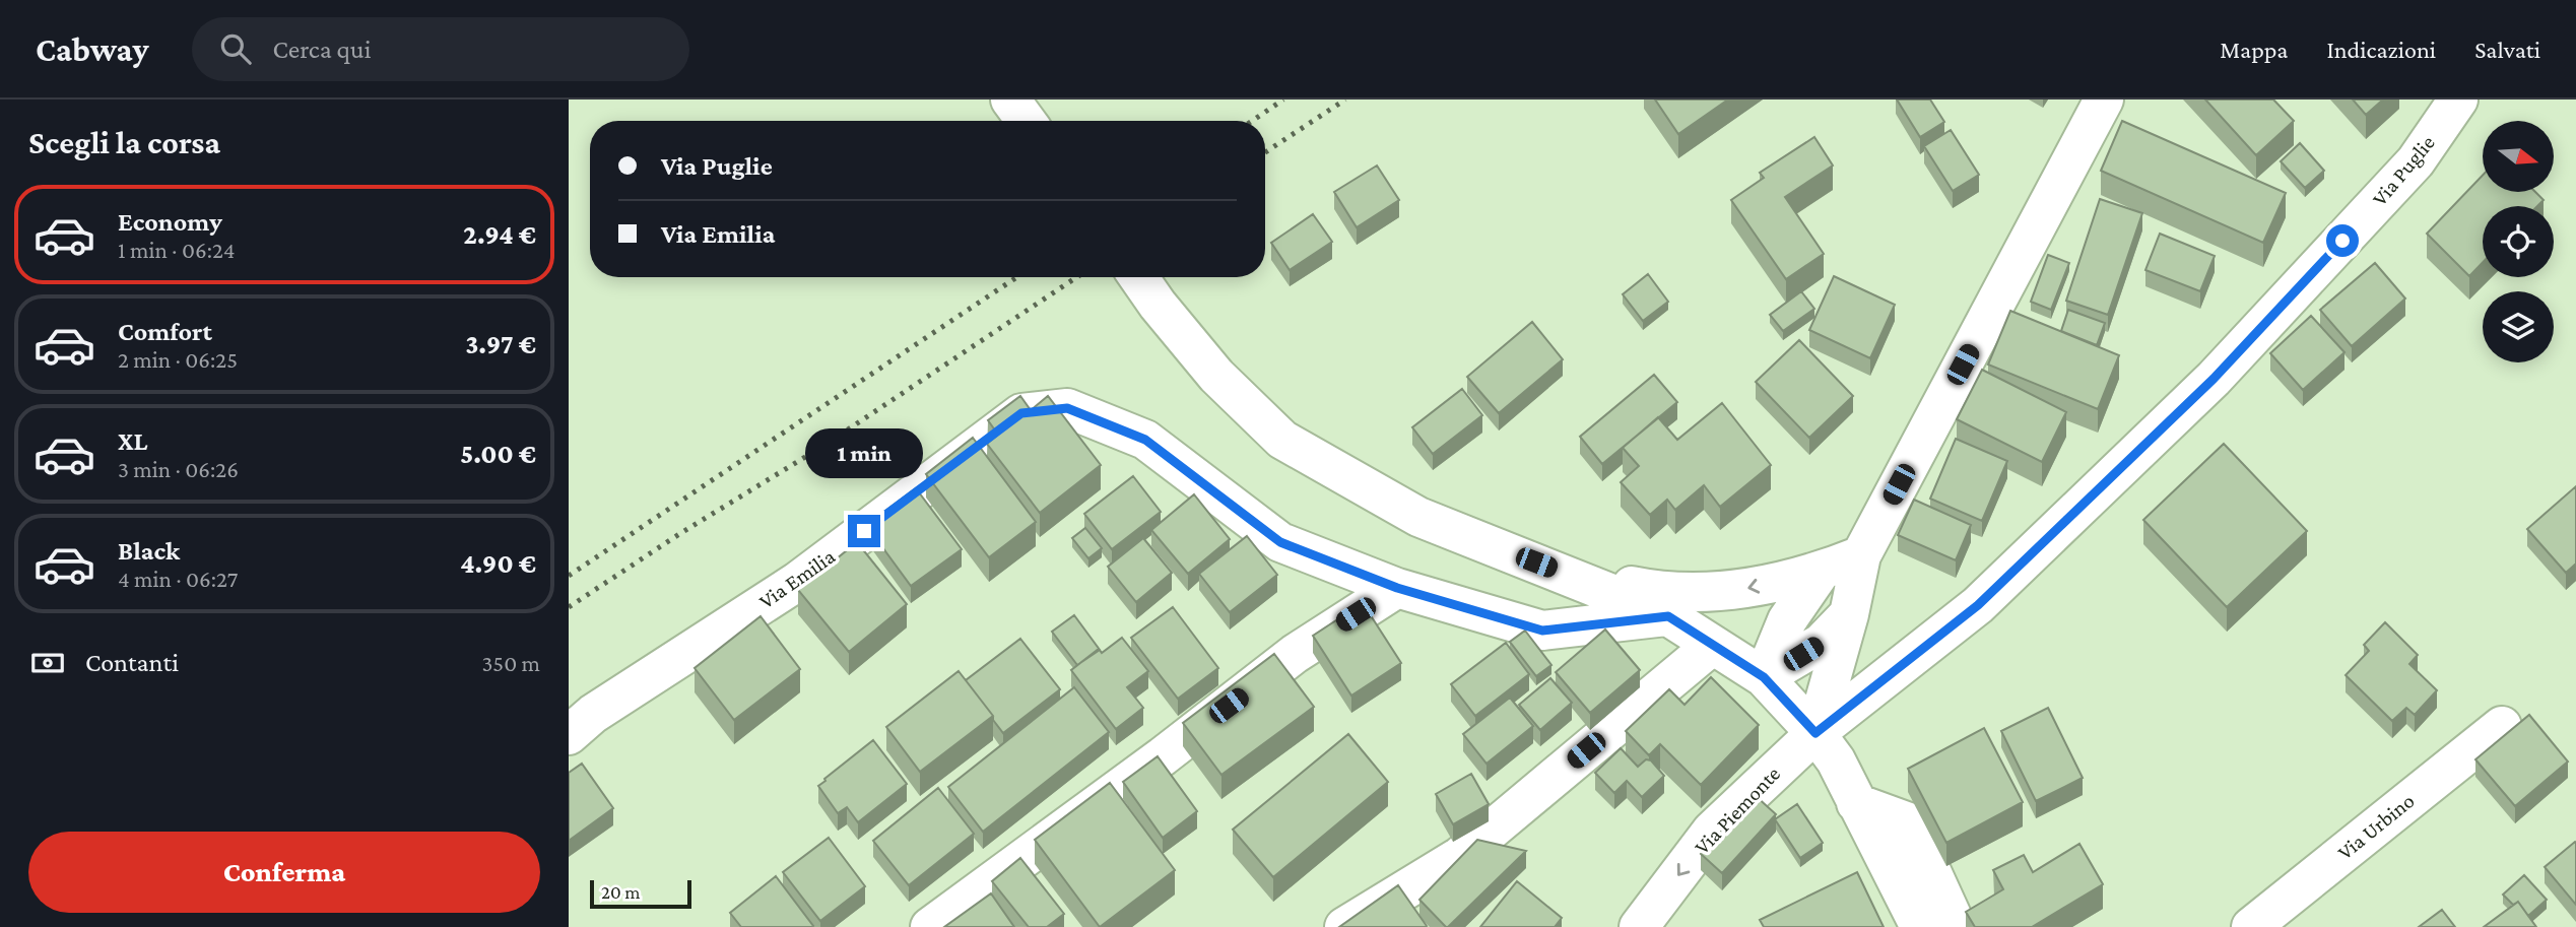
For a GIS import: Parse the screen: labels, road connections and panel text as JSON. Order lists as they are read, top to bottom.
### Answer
{
  "streets": {
    "street": [
      "Via Puglie",
      "Via Emilia",
      "Via Piemonte",
      "Via Urbino"
    ]
  },
  "crossings": [
    ["Via Puglie", "Via Piemonte"]
  ],
  "scale_bar": "20 m",
  "north": "right",
  "page": {
    "header": "Cabway",
    "search": "Cerca qui",
    "nav": ["Mappa", "Indicazioni", "Salvati"],
    "heading": "Scegli la corsa",
    "banner": ["Via Puglie", "Via Emilia"],
    "list": [
      {
        "name": "Economy",
        "note": "1 min · 06:24",
        "value": "2.94 €"
      },
      {
        "name": "Comfort",
        "note": "2 min · 06:25",
        "value": "3.97 €"
      },
      {
        "name": "XL",
        "note": "3 min · 06:26",
        "value": "5.00 €"
      },
      {
        "name": "Black",
        "note": "4 min · 06:27",
        "value": "4.90 €"
      }
    ],
    "bubble": "1 min",
    "pay": ["Contanti", "350 m"],
    "buttons": "Conferma",
    "scale": "20 m"
  }
}
